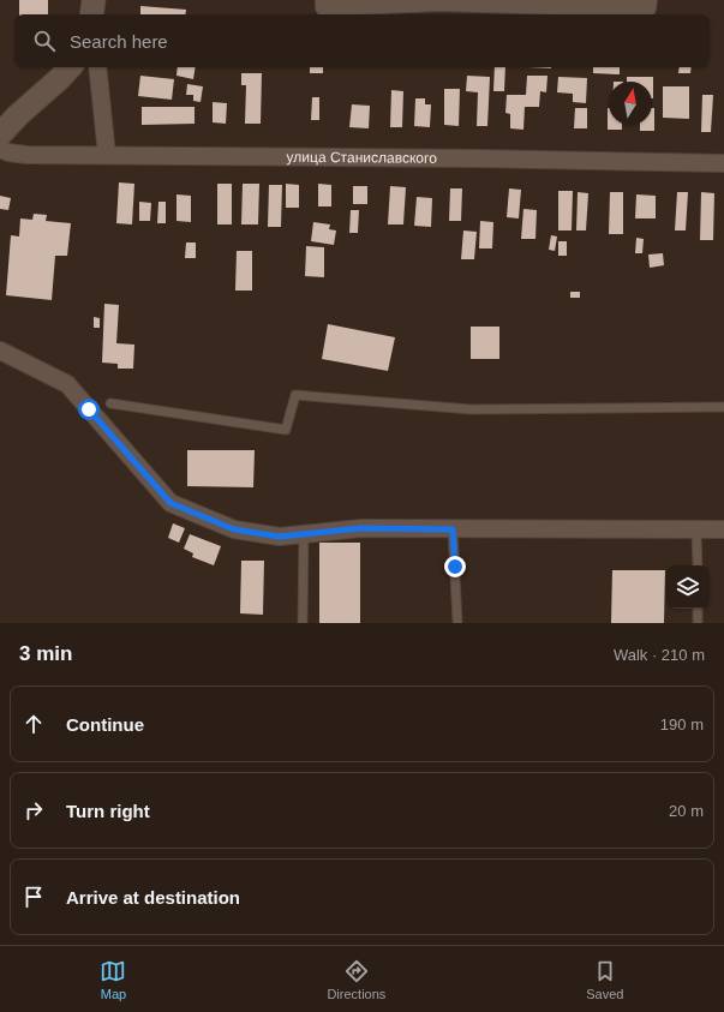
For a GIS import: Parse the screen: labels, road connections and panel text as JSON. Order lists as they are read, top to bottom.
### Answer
{
  "streets": {
    "street": ["улица Станиславского"]
  },
  "north": "top",
  "page": {
    "search": "Search here",
    "heading": ["3 min", "Walk · 210 m"],
    "list": [
      ["Continue", "190 m"],
      ["Turn right", "20 m"],
      "Arrive at destination"
    ],
    "nav": ["Map", "Directions", "Saved"]
  }
}
